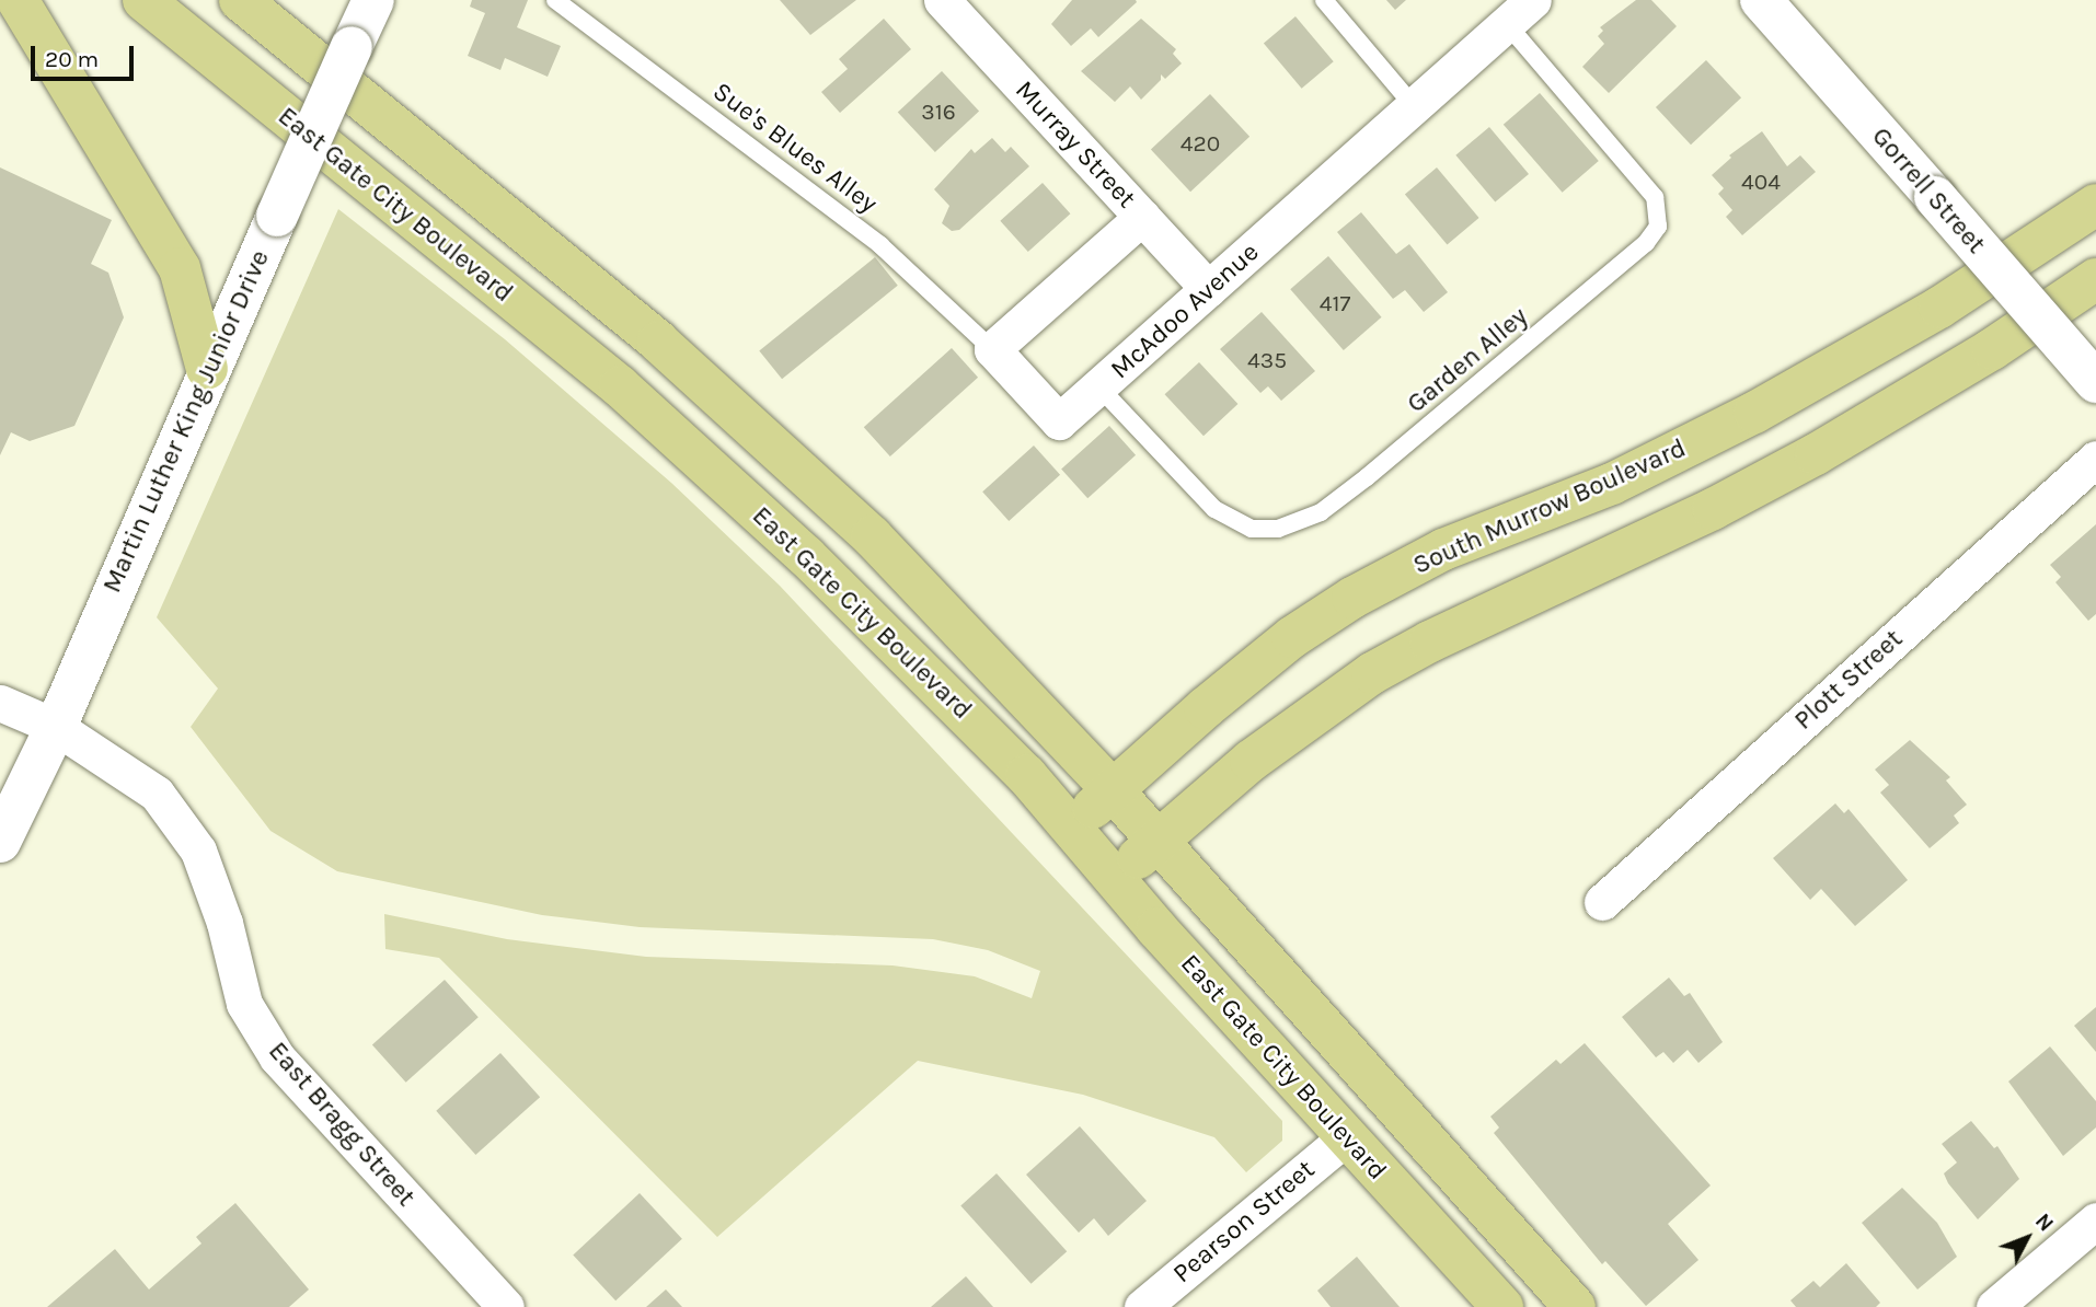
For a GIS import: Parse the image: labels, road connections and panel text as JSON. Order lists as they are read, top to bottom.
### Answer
{
  "streets": {
    "main road": [
      "Gorrell Street",
      "East Gate City Boulevard",
      "Martin Luther King Junior Drive",
      "South Murrow Boulevard"
    ],
    "street": [
      "Murray Street",
      "McAdoo Avenue",
      "Plott Street",
      "East Bragg Street",
      "Pearson Street"
    ],
    "lane": ["Sue's Blues Alley", "Garden Alley"]
  },
  "crossings": [
    ["Murray Street", "McAdoo Avenue"],
    ["Sue's Blues Alley", "McAdoo Avenue"],
    ["East Gate City Boulevard", "South Murrow Boulevard"],
    ["East Gate City Boulevard", "Pearson Street"],
    ["McAdoo Avenue", "Garden Alley"],
    ["Martin Luther King Junior Drive", "East Bragg Street"]
  ],
  "house_numbers": [
    "316",
    "420",
    "404",
    "417",
    "435"
  ],
  "scale_bar": "20 m",
  "north": "top right"
}
